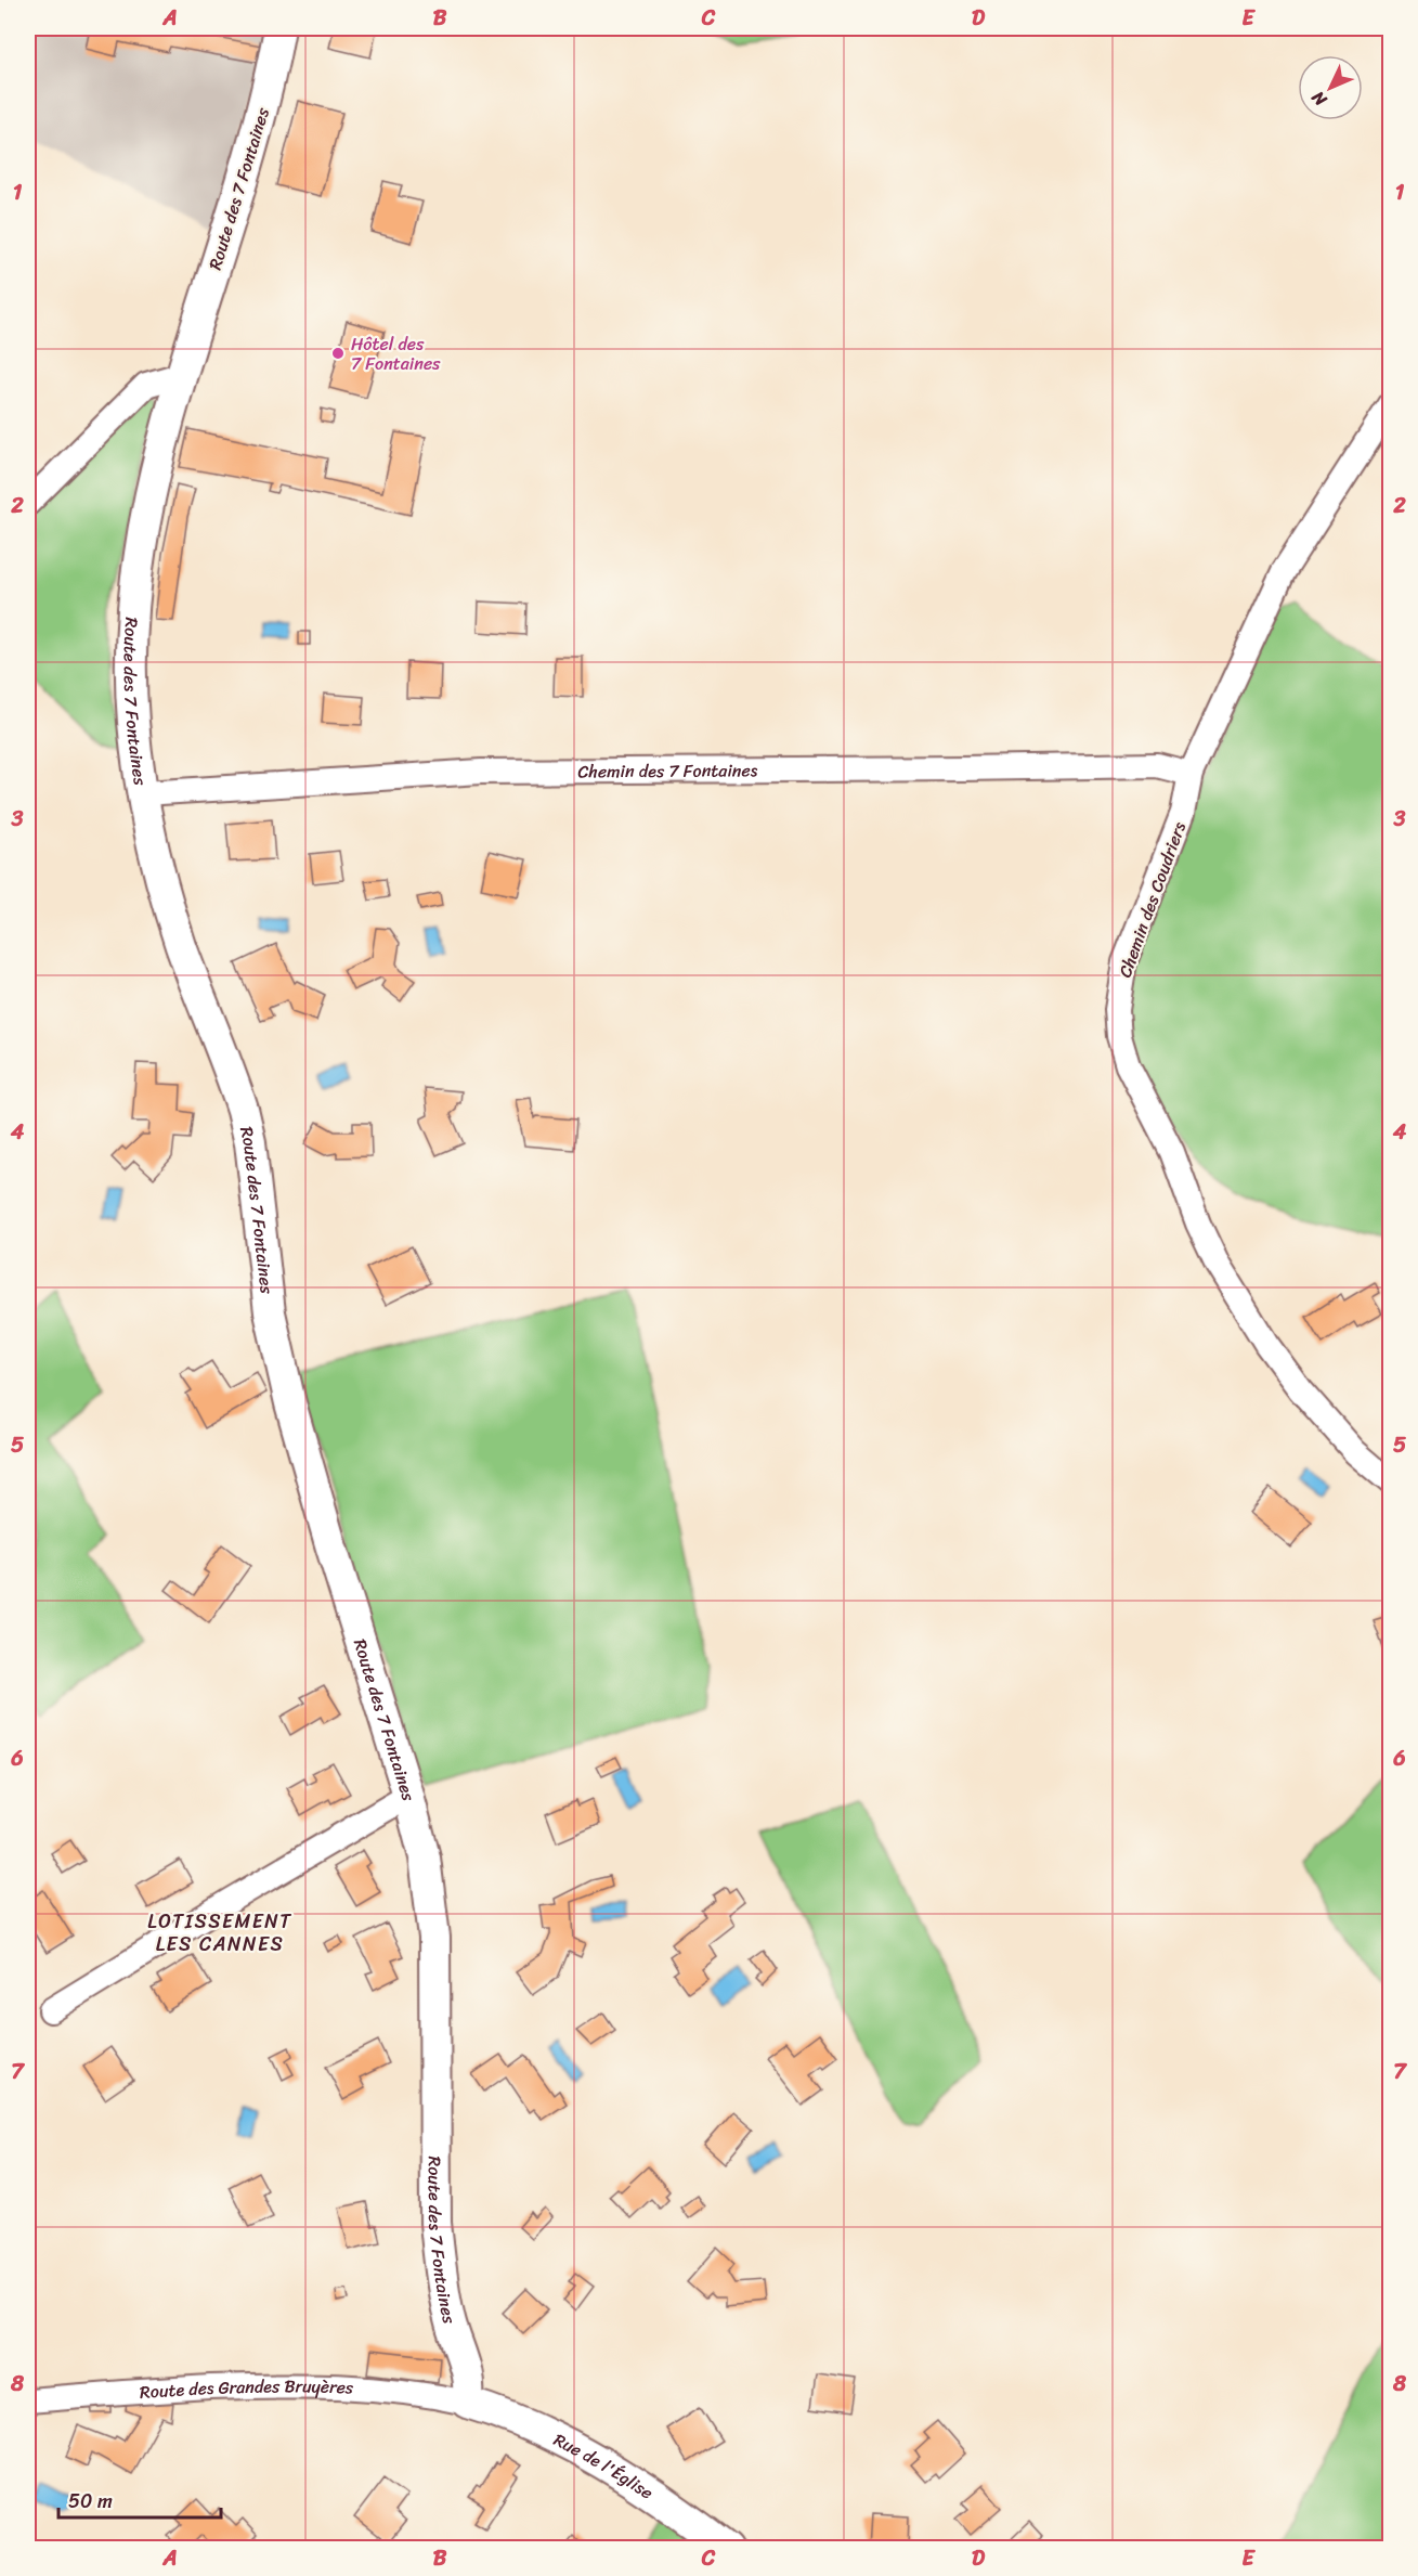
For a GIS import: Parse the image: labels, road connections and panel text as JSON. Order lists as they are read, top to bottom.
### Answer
{
  "streets": {
    "street": [
      "Route des 7 Fontaines",
      "Chemin des 7 Fontaines",
      "Chemin des Coudriers",
      "Route des Grandes Bruyères",
      "Rue de l'Église"
    ]
  },
  "crossings": [
    ["Route des 7 Fontaines", "Chemin des 7 Fontaines"],
    ["Route des 7 Fontaines", "Route des Grandes Bruyères"],
    ["Route des 7 Fontaines", "Rue de l'Église"],
    ["Chemin des 7 Fontaines", "Chemin des Coudriers"],
    ["Route des Grandes Bruyères", "Rue de l'Église"]
  ],
  "districts": ["LOTISSEMENT LES CANNES"],
  "places": ["Hôtel des 7 Fontaines"],
  "scale_bar": "50 m",
  "north": "bottom left",
  "grid": {
    "columns": [
      "A",
      "B",
      "C",
      "D",
      "E"
    ],
    "rows": [
      "1",
      "2",
      "3",
      "4",
      "5",
      "6",
      "7",
      "8"
    ]
  }
}
